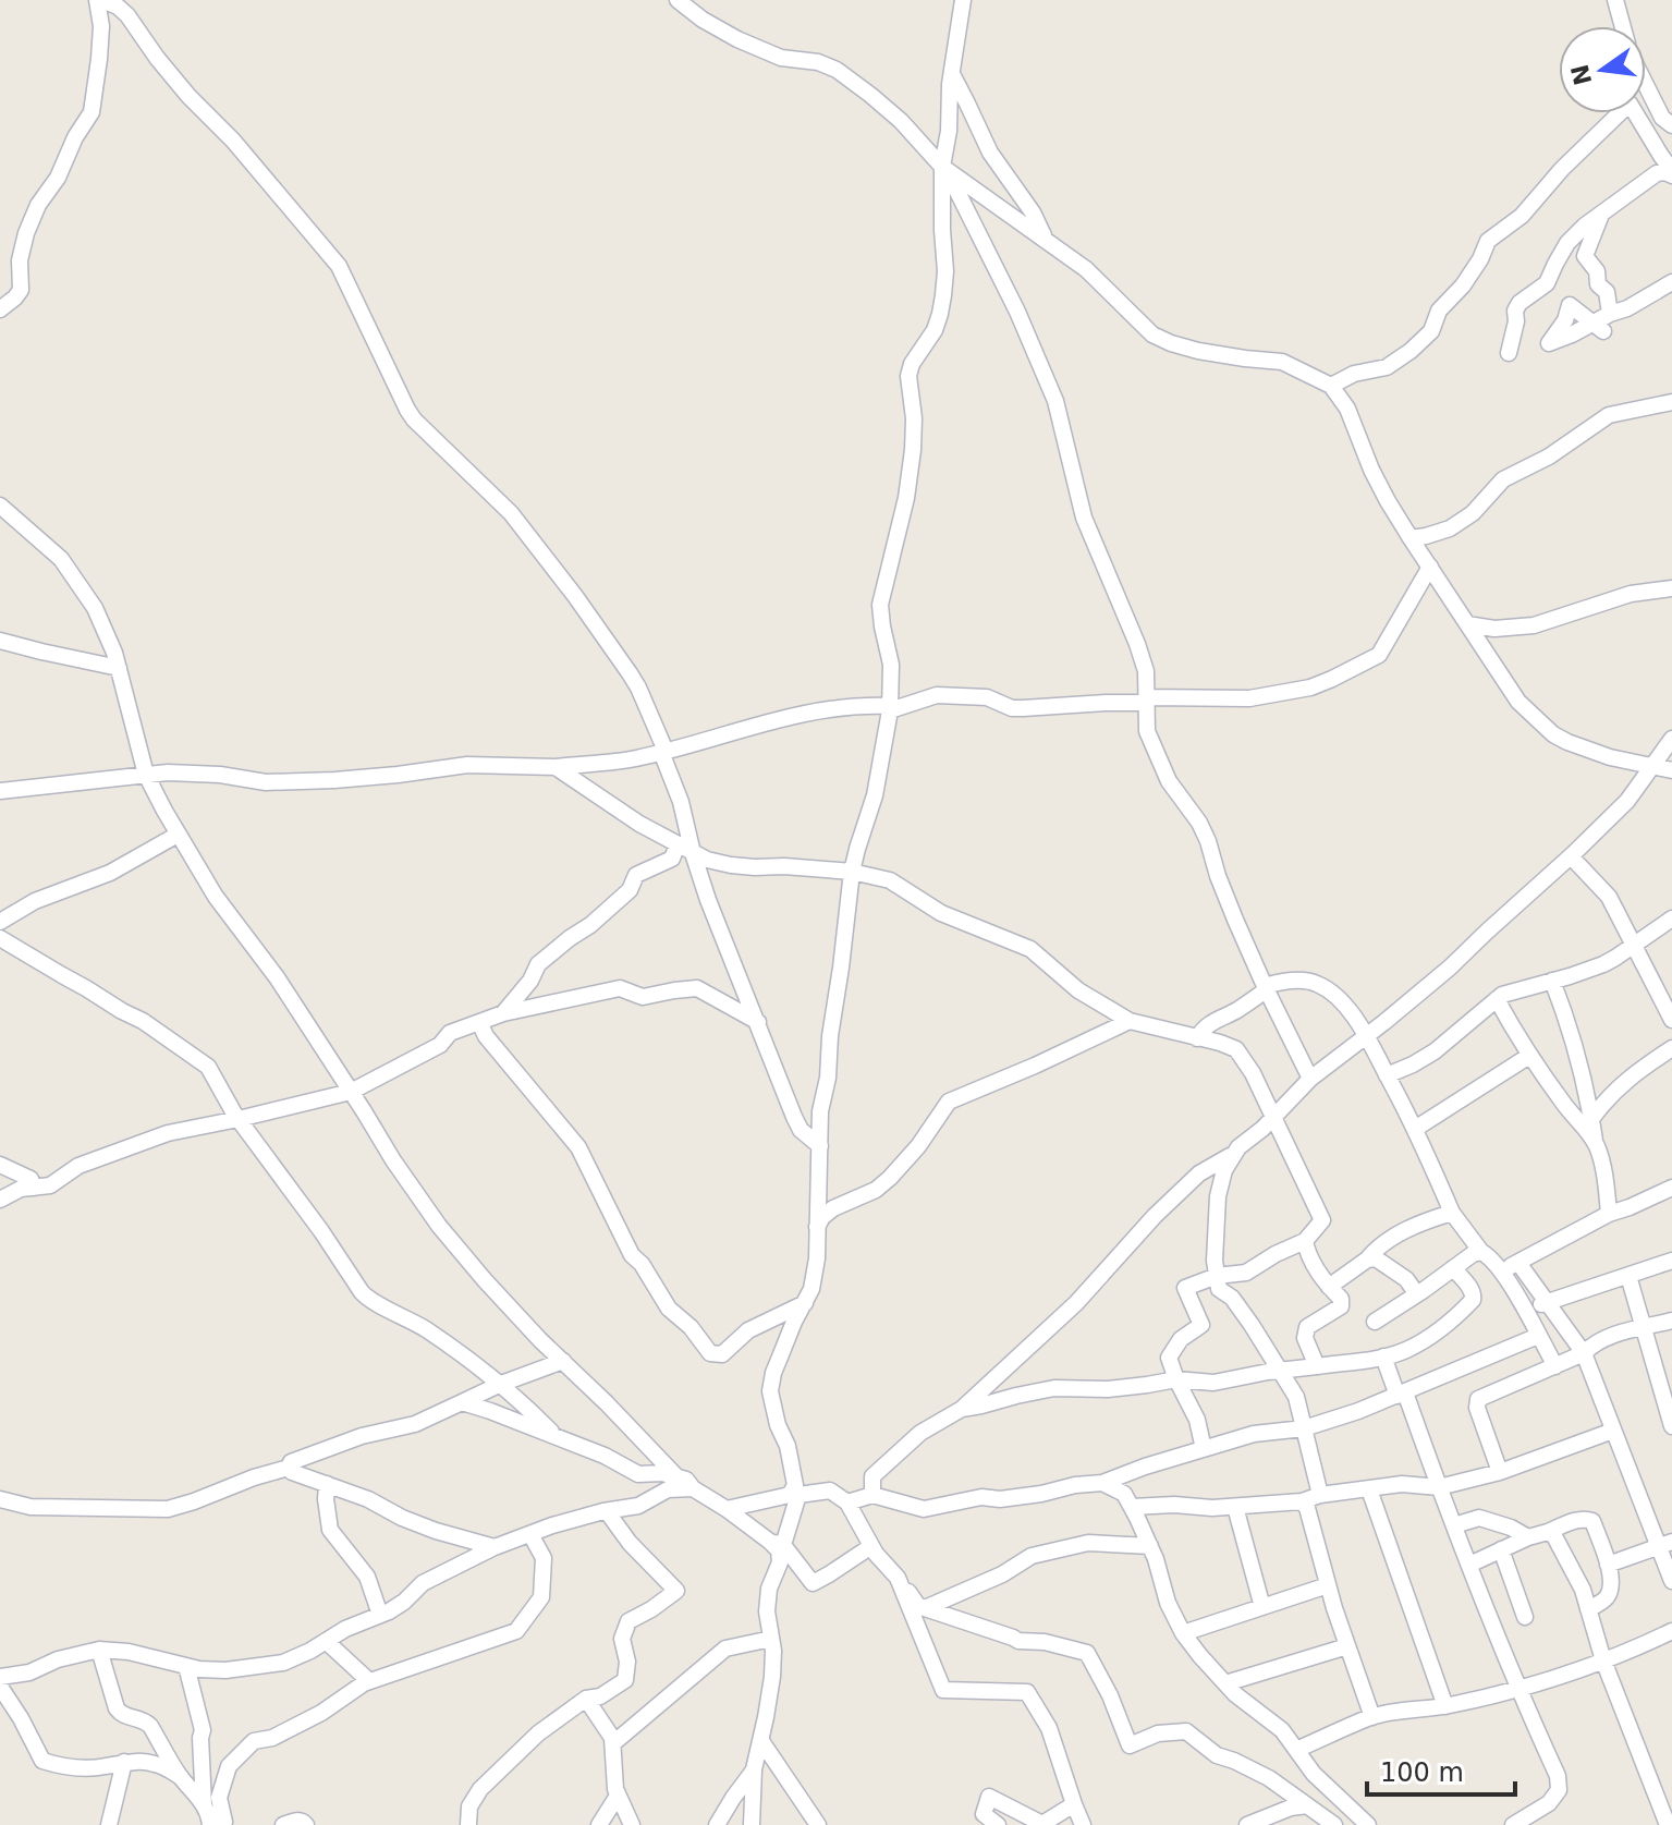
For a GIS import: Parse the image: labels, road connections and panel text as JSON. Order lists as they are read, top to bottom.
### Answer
{
  "scale_bar": "100 m",
  "north": "left"
}
